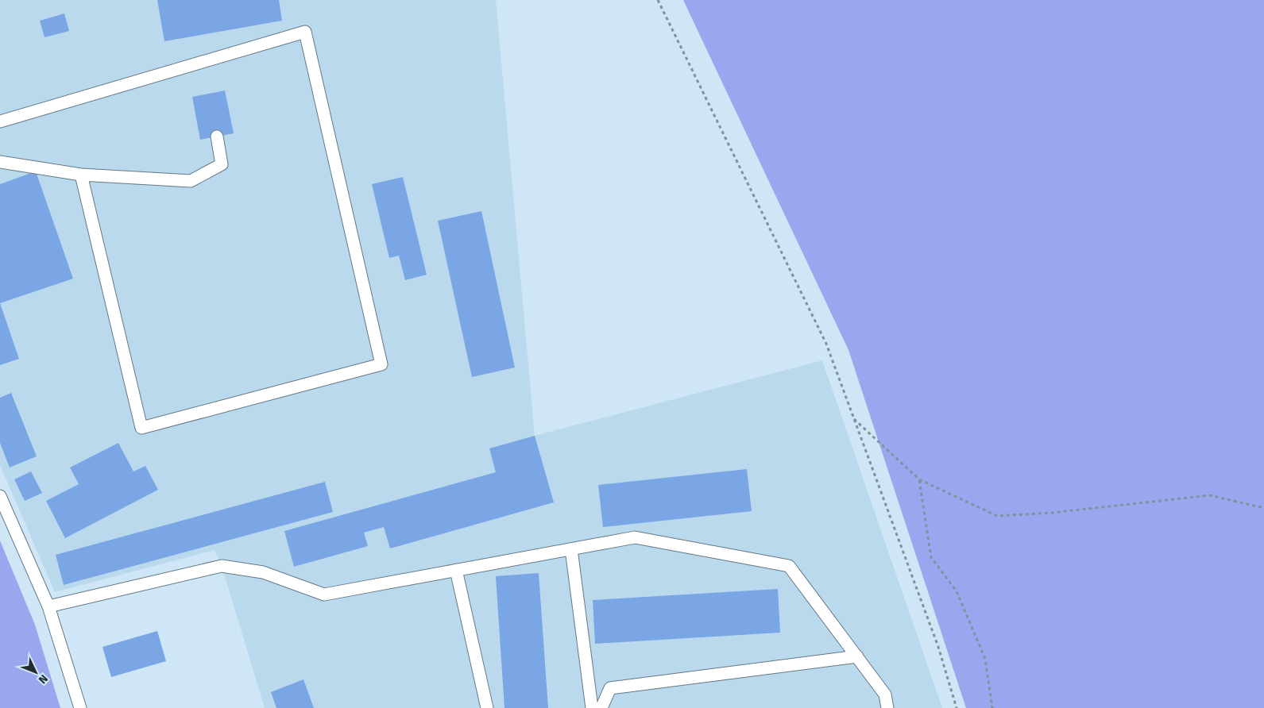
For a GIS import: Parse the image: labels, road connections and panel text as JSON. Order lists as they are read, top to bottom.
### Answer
{
  "north": "bottom right"
}
